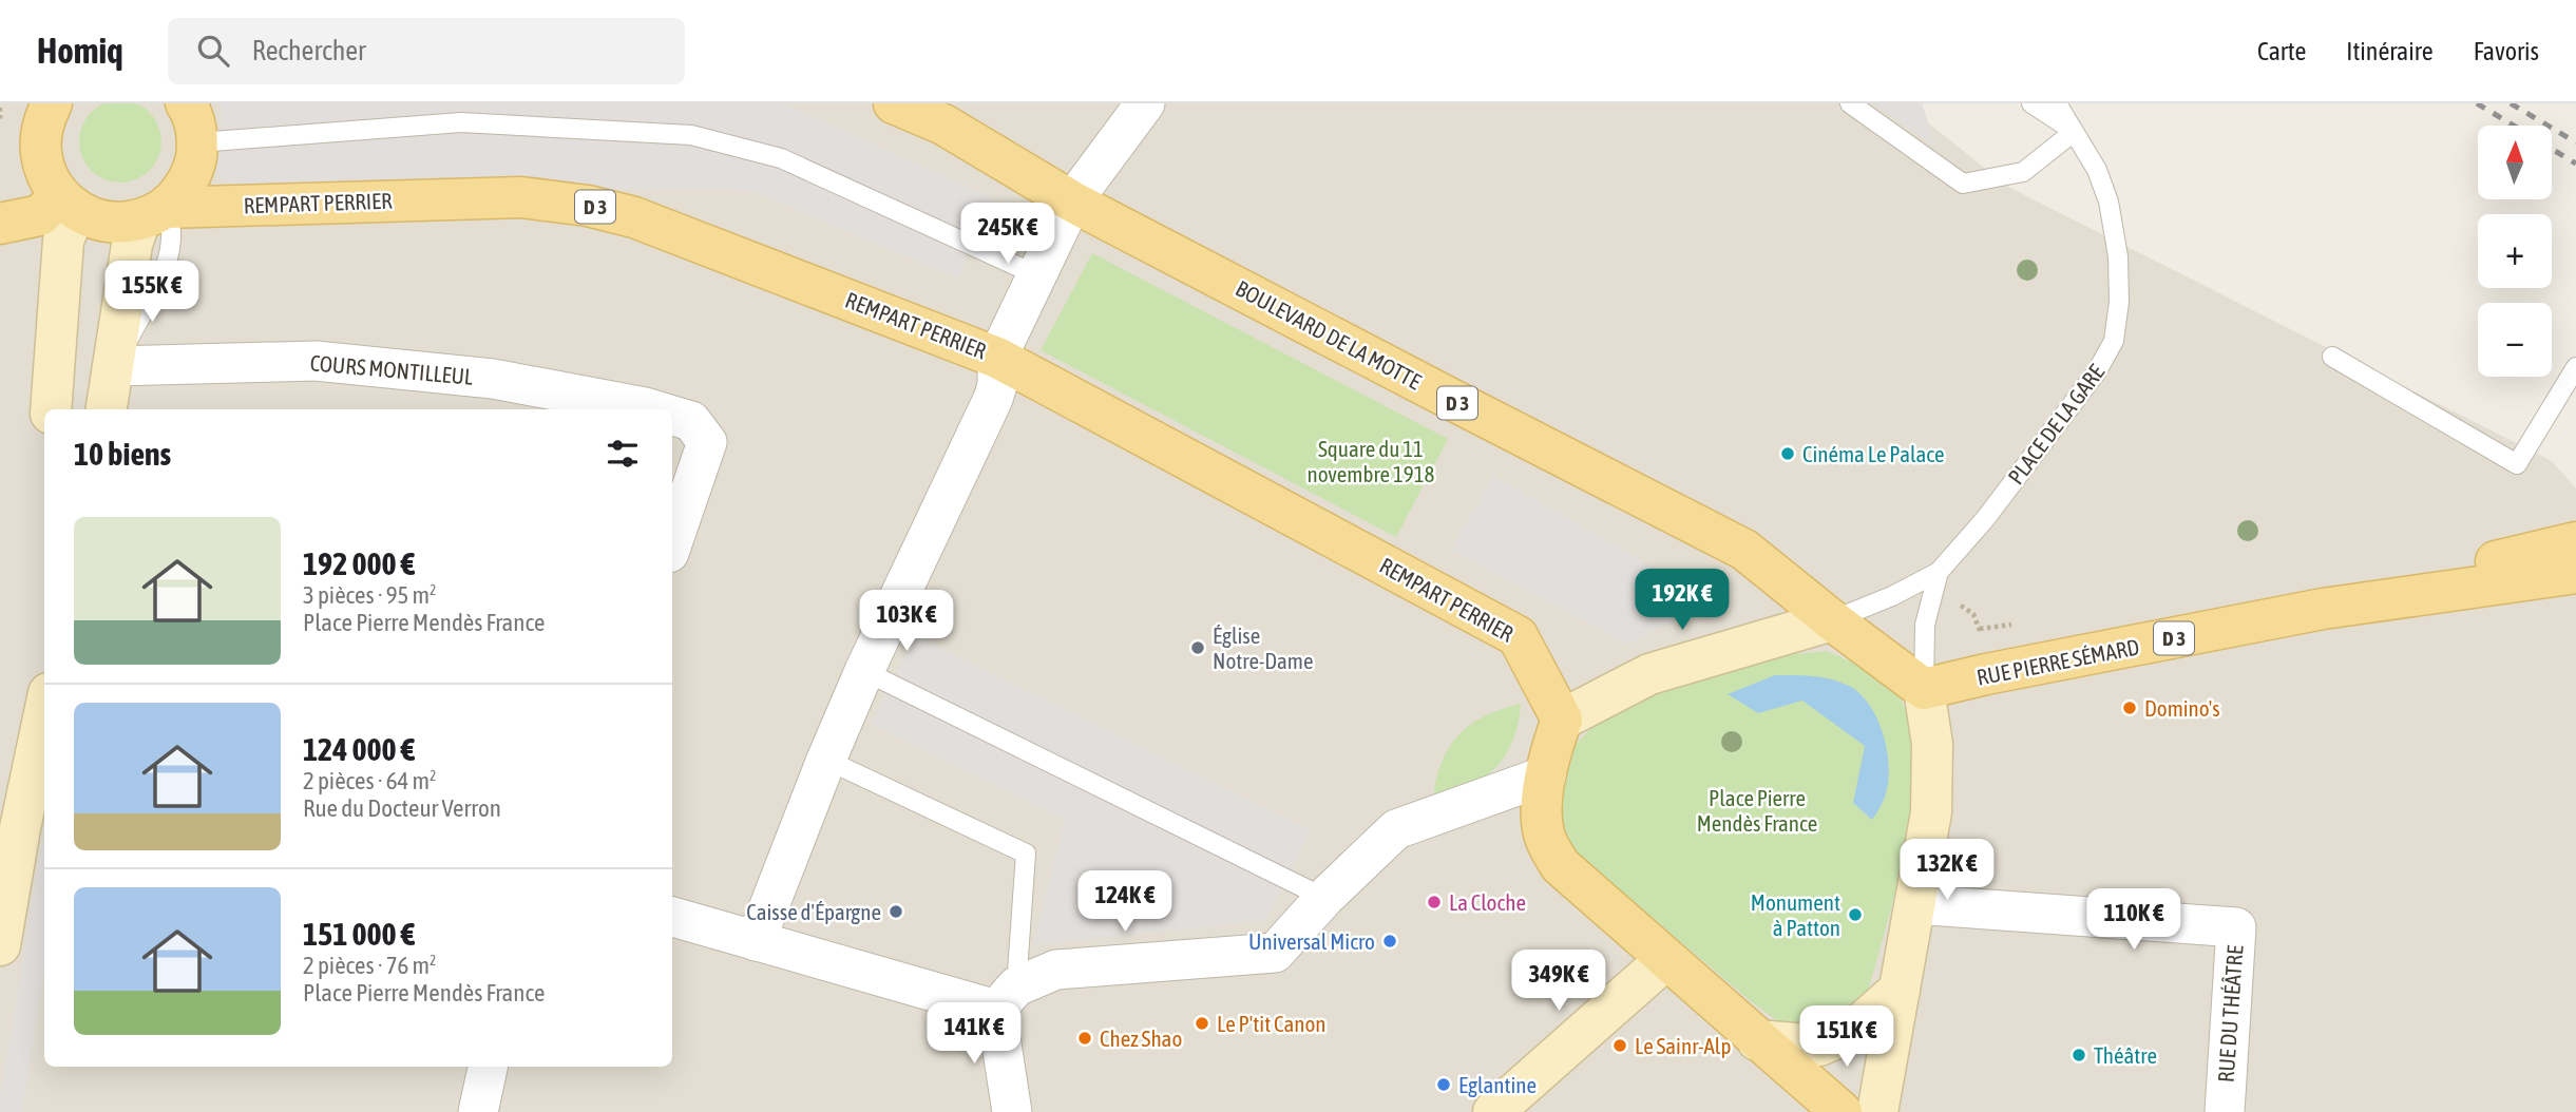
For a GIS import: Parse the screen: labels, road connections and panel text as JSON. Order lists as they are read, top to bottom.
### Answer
{
  "streets": {
    "main road": [
      "REMPART PERRIER",
      "D 3",
      "BOULEVARD DE LA MOTTE",
      "RUE PIERRE SÉMARD"
    ],
    "street": ["COURS MONTILLEUL", "RUE DU THÉÂTRE"],
    "lane": ["PLACE DE LA GARE"]
  },
  "crossings": [
    ["D 3", "BOULEVARD DE LA MOTTE"],
    ["D 3", "PLACE DE LA GARE"],
    ["D 3", "RUE PIERRE SÉMARD"],
    ["BOULEVARD DE LA MOTTE", "PLACE DE LA GARE"],
    ["PLACE DE LA GARE", "RUE PIERRE SÉMARD"]
  ],
  "parks": ["Square du 11 novembre 1918", "Place Pierre Mendès France"],
  "places": [
    "Cinéma Le Palace",
    "Église Notre-Dame",
    "Domino's",
    "La Cloche",
    "Caisse d'Épargne",
    "Monument à Patton",
    "Universal Micro",
    "Le P'tit Canon",
    "Chez Shao",
    "Le Sainr-Alp",
    "Théâtre",
    "Eglantine"
  ],
  "north": "top",
  "page": {
    "header": "Homiq",
    "search": "Rechercher",
    "nav": ["Carte", "Itinéraire", "Favoris"],
    "map_buttons": ["+", "−"],
    "price": [
      "245K €",
      "155K €",
      "192K €",
      "103K €",
      "132K €",
      "124K €",
      "110K €",
      "349K €",
      "141K €",
      "151K €"
    ],
    "heading": "10 biens",
    "list": [
      {
        "name": "192 000 €",
        "note": "3 pièces · 95 m² · Place Pierre Mendès France"
      },
      {
        "name": "124 000 €",
        "note": "2 pièces · 64 m² · Rue du Docteur Verron"
      },
      {
        "name": "151 000 €",
        "note": "2 pièces · 76 m² · Place Pierre Mendès France"
      }
    ]
  }
}
